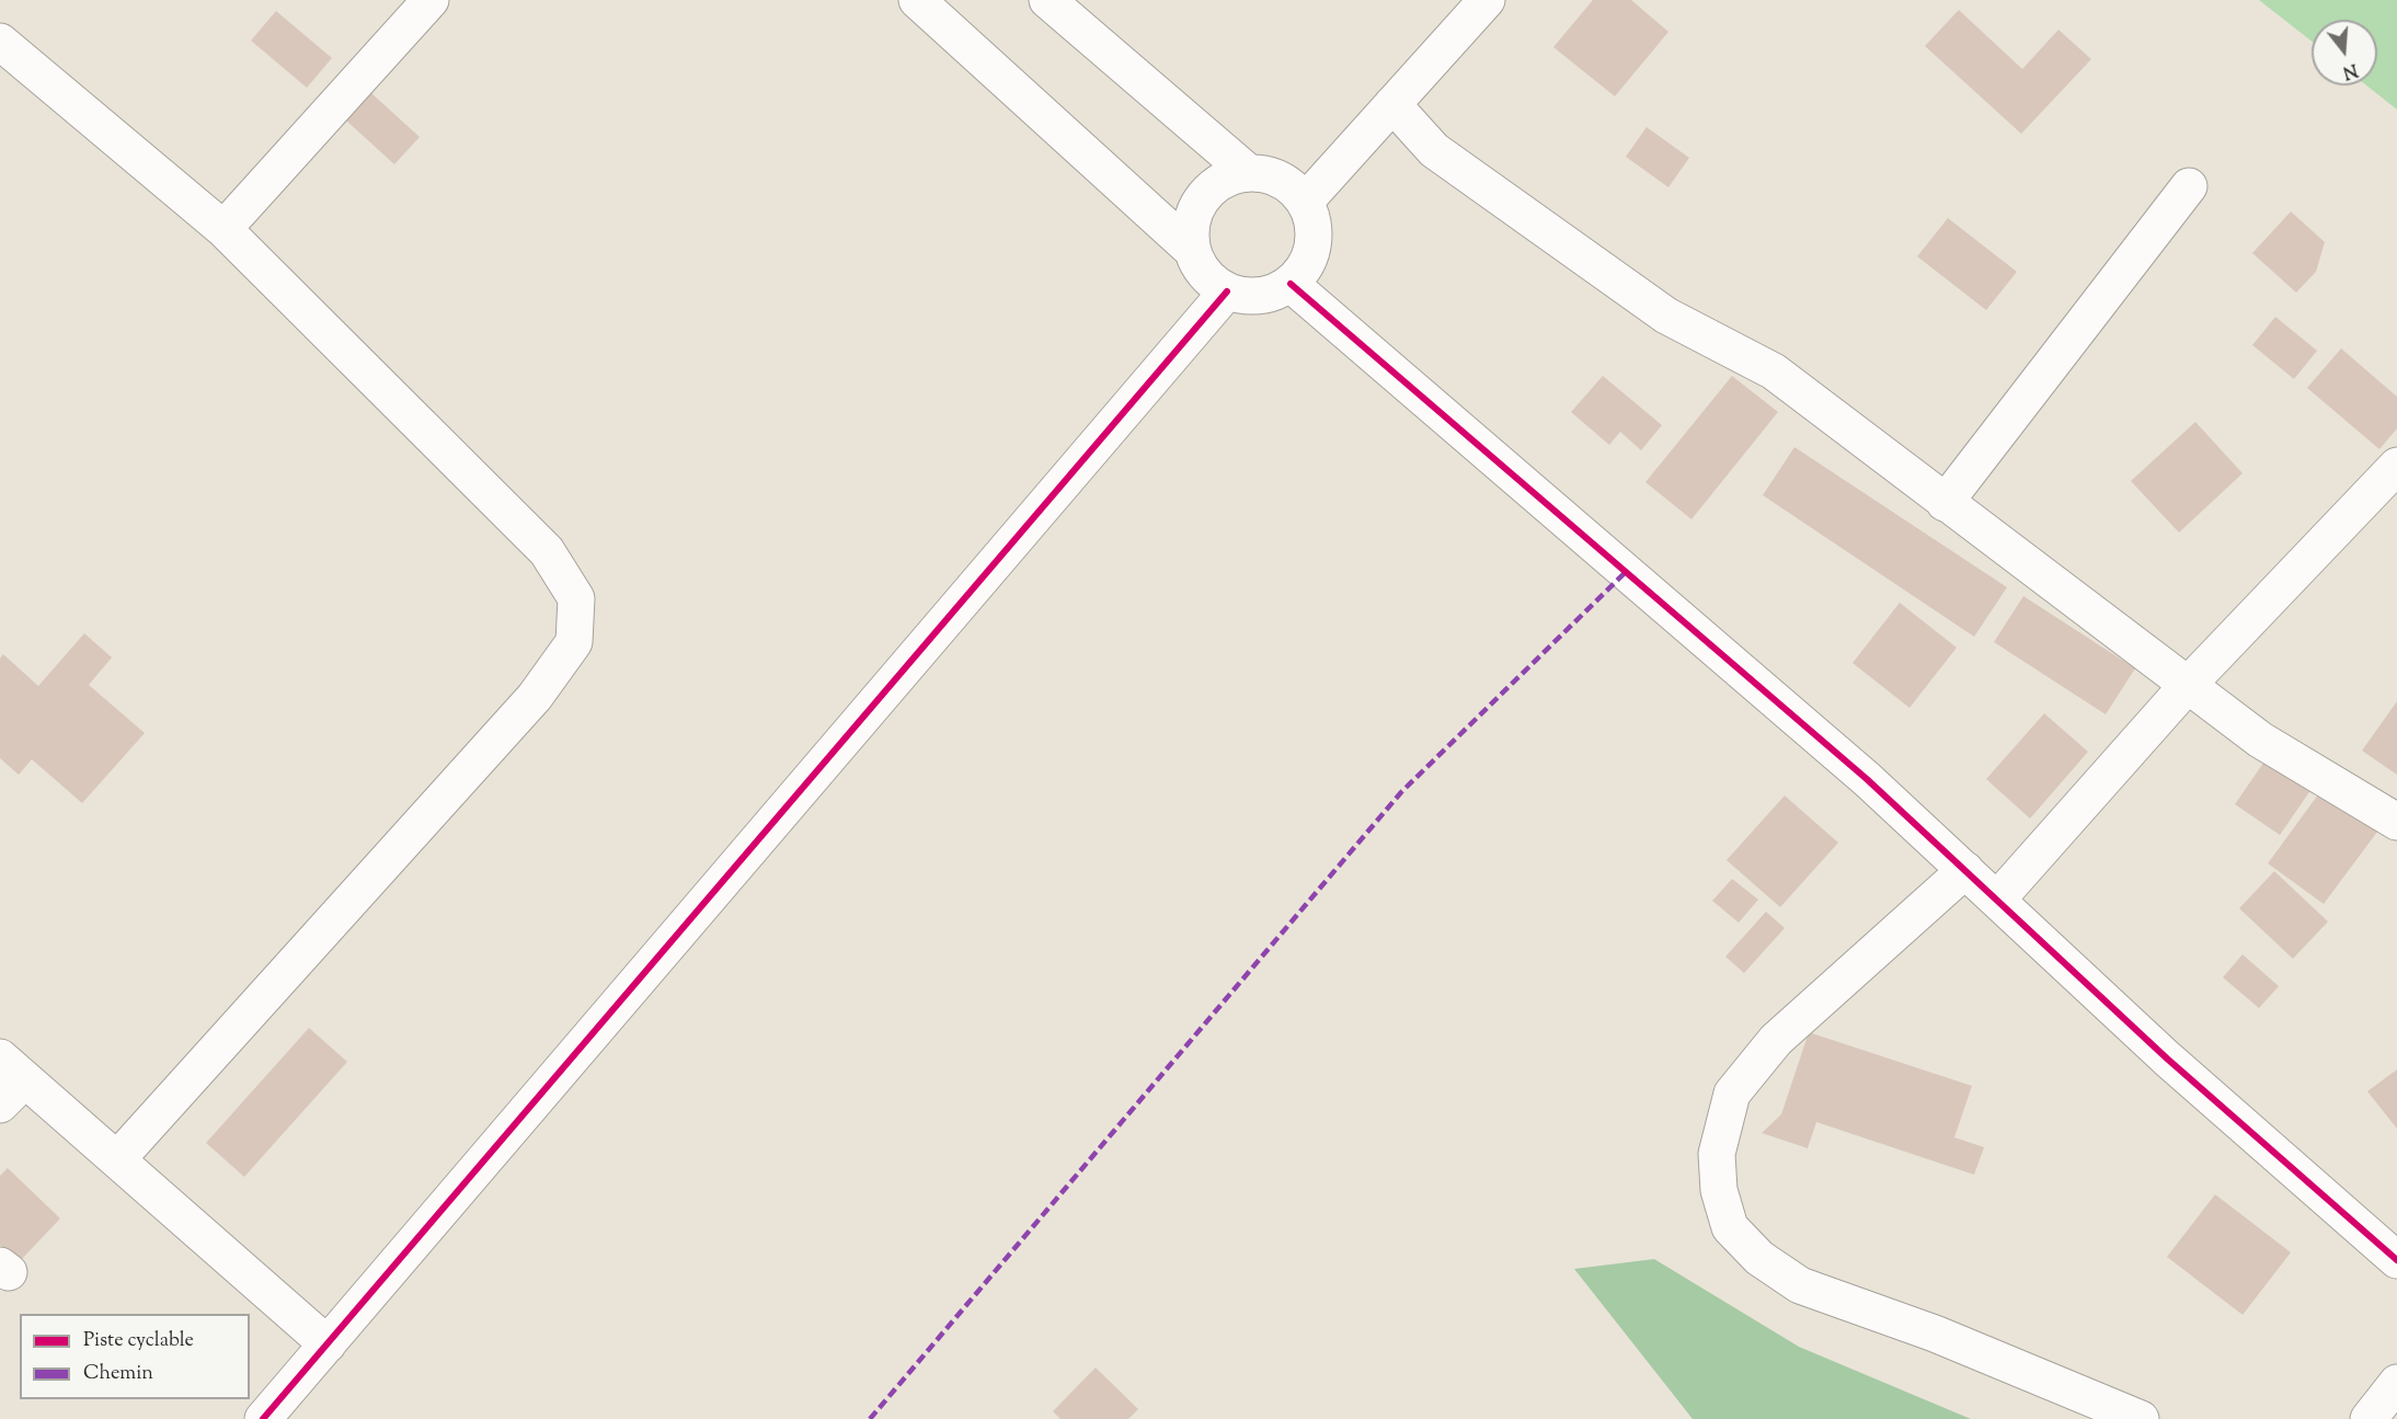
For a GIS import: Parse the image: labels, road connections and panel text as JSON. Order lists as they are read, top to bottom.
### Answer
{
  "legend": ["Piste cyclable", "Chemin"],
  "north": "bottom"
}
